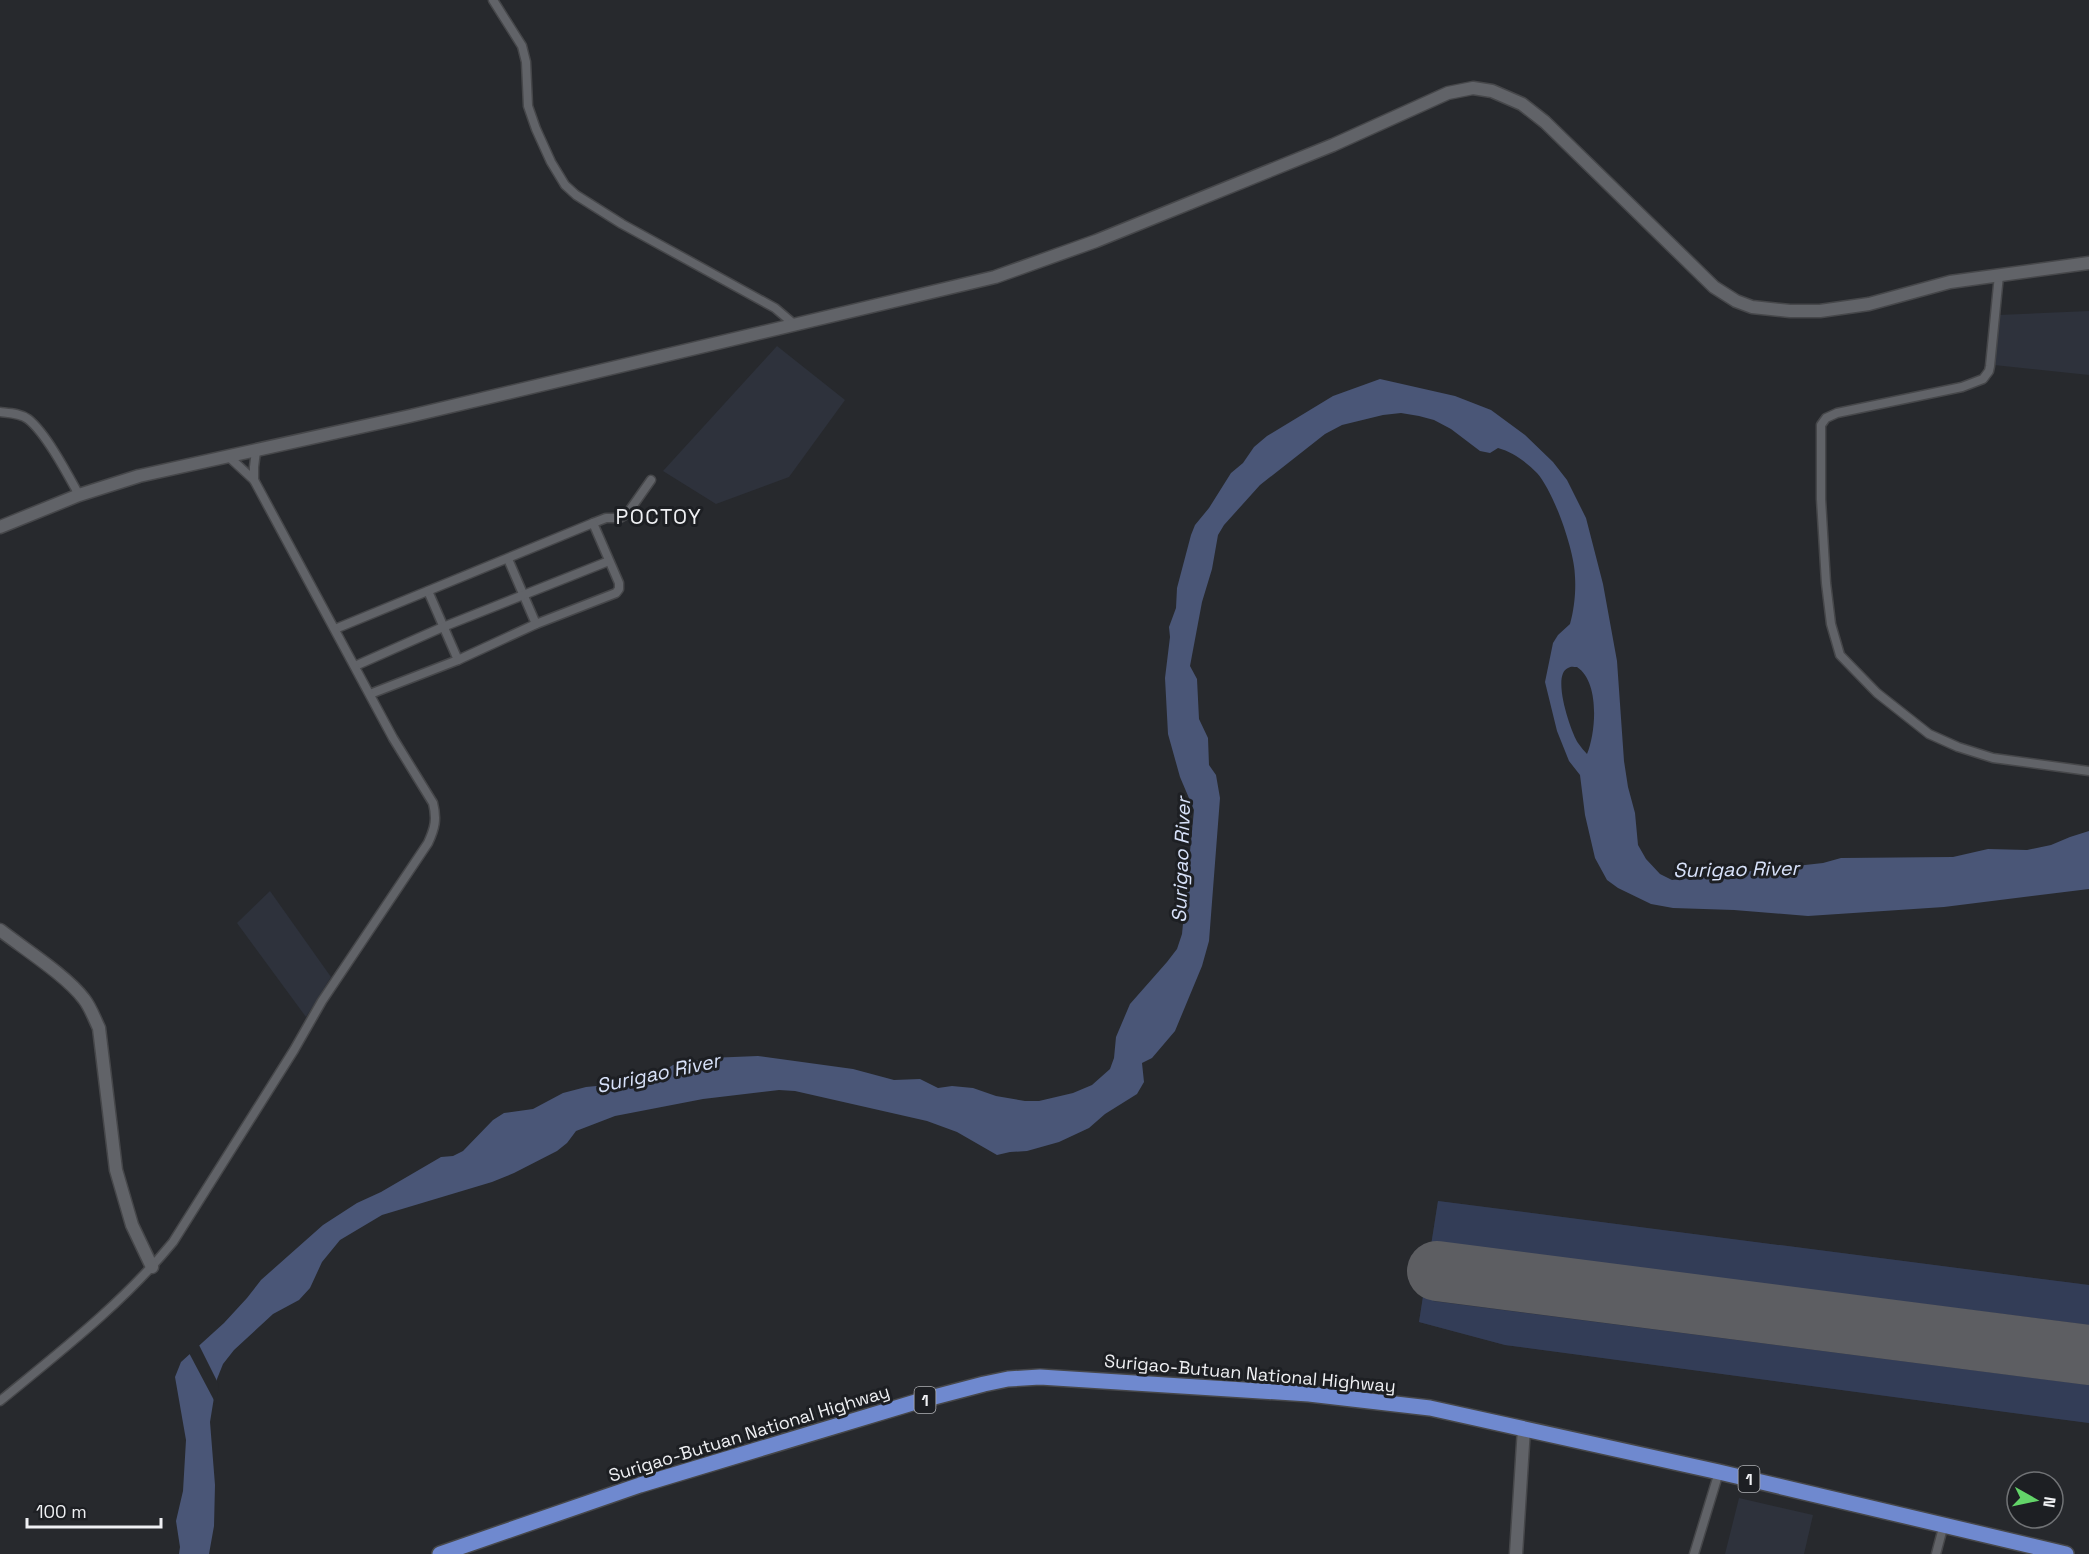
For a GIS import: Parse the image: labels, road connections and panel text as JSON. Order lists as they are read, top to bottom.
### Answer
{
  "streets": {
    "highway": ["Surigao-Butuan National Highway", "1"]
  },
  "districts": ["POCTOY"],
  "water": ["Surigao River"],
  "scale_bar": "100 m",
  "north": "right"
}
